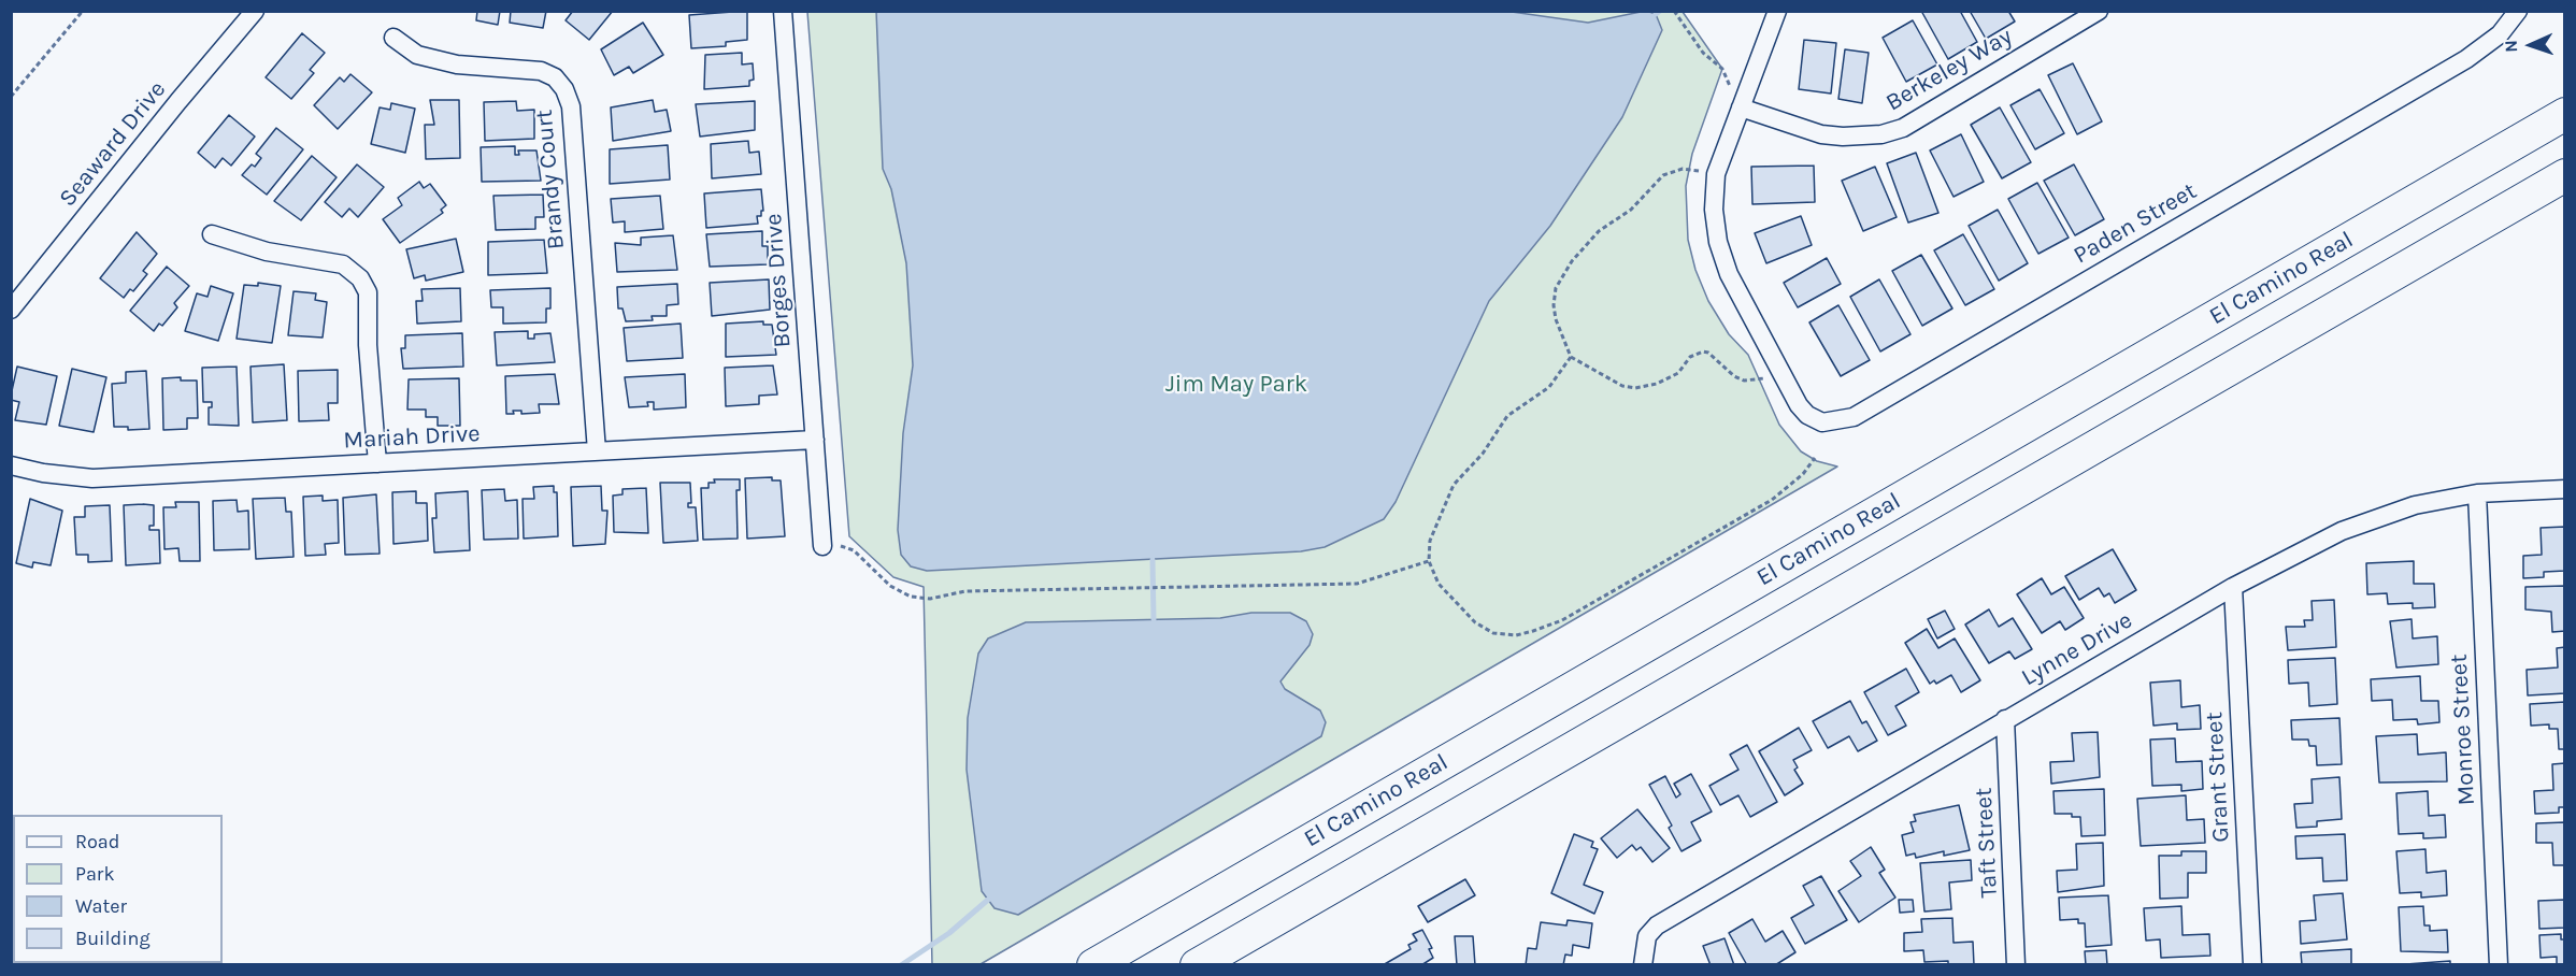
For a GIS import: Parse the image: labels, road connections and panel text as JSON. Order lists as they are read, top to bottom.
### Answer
{
  "streets": {
    "highway": ["El Camino Real"],
    "street": [
      "Berkeley Way",
      "Seaward Drive",
      "Brandy Court",
      "Paden Street",
      "Borges Drive",
      "Mariah Drive",
      "Lynne Drive",
      "Monroe Street",
      "Grant Street",
      "Taft Street"
    ]
  },
  "crossings": [
    ["Berkeley Way", "Paden Street"],
    ["Brandy Court", "Mariah Drive"],
    ["Borges Drive", "Mariah Drive"],
    ["Lynne Drive", "Monroe Street"],
    ["Lynne Drive", "Grant Street"],
    ["Lynne Drive", "Taft Street"]
  ],
  "parks": ["Jim May Park"],
  "legend": [
    "Road",
    "Park",
    "Water",
    "Building"
  ],
  "north": "left"
}
